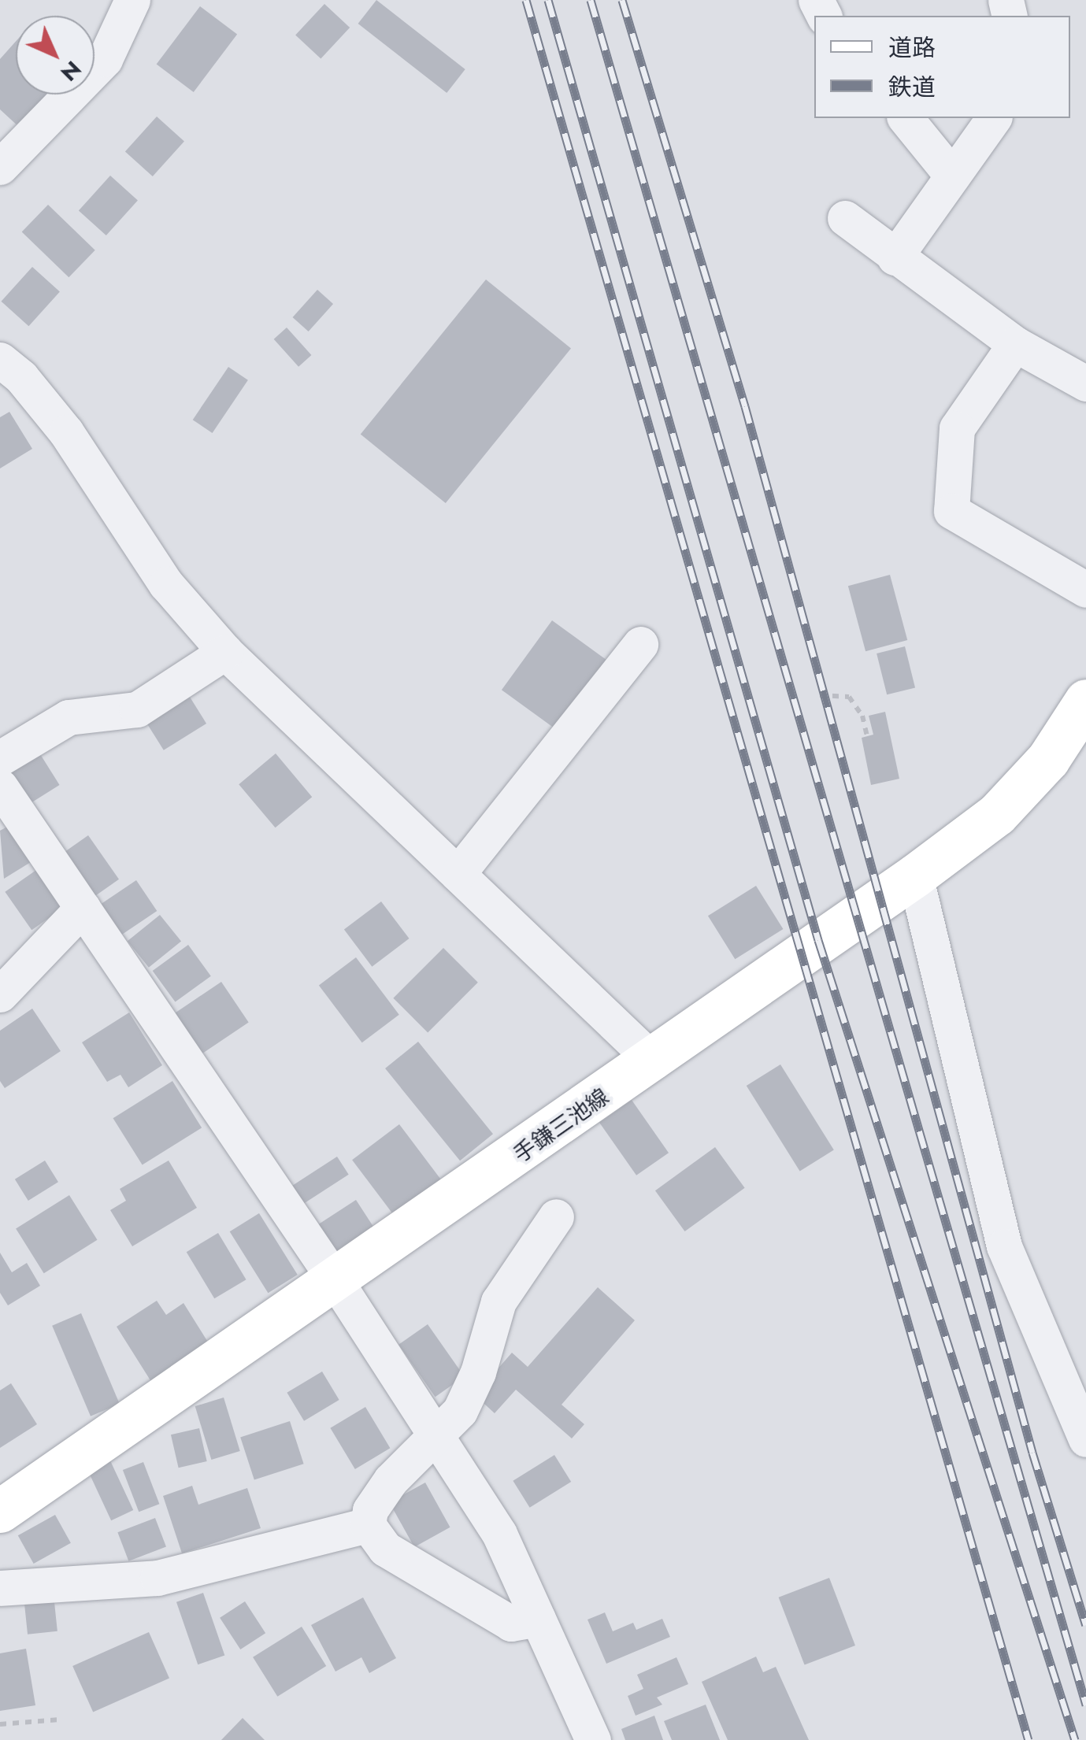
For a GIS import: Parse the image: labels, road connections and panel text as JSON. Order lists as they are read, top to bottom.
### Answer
{
  "streets": {
    "main road": ["手鎌三池線"]
  },
  "legend": ["道路", "鉄道"],
  "north": "bottom right"
}
